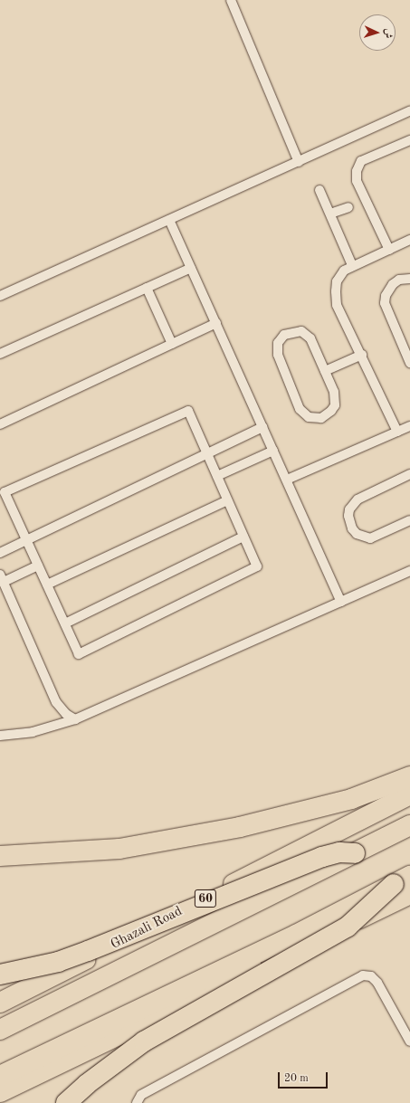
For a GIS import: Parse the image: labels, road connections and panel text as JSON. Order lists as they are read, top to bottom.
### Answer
{
  "streets": {
    "main road": ["60", "Ghazali Road"]
  },
  "crossings": [
    ["60", "Ghazali Road"]
  ],
  "scale_bar": "20 m",
  "north": "right"
}
